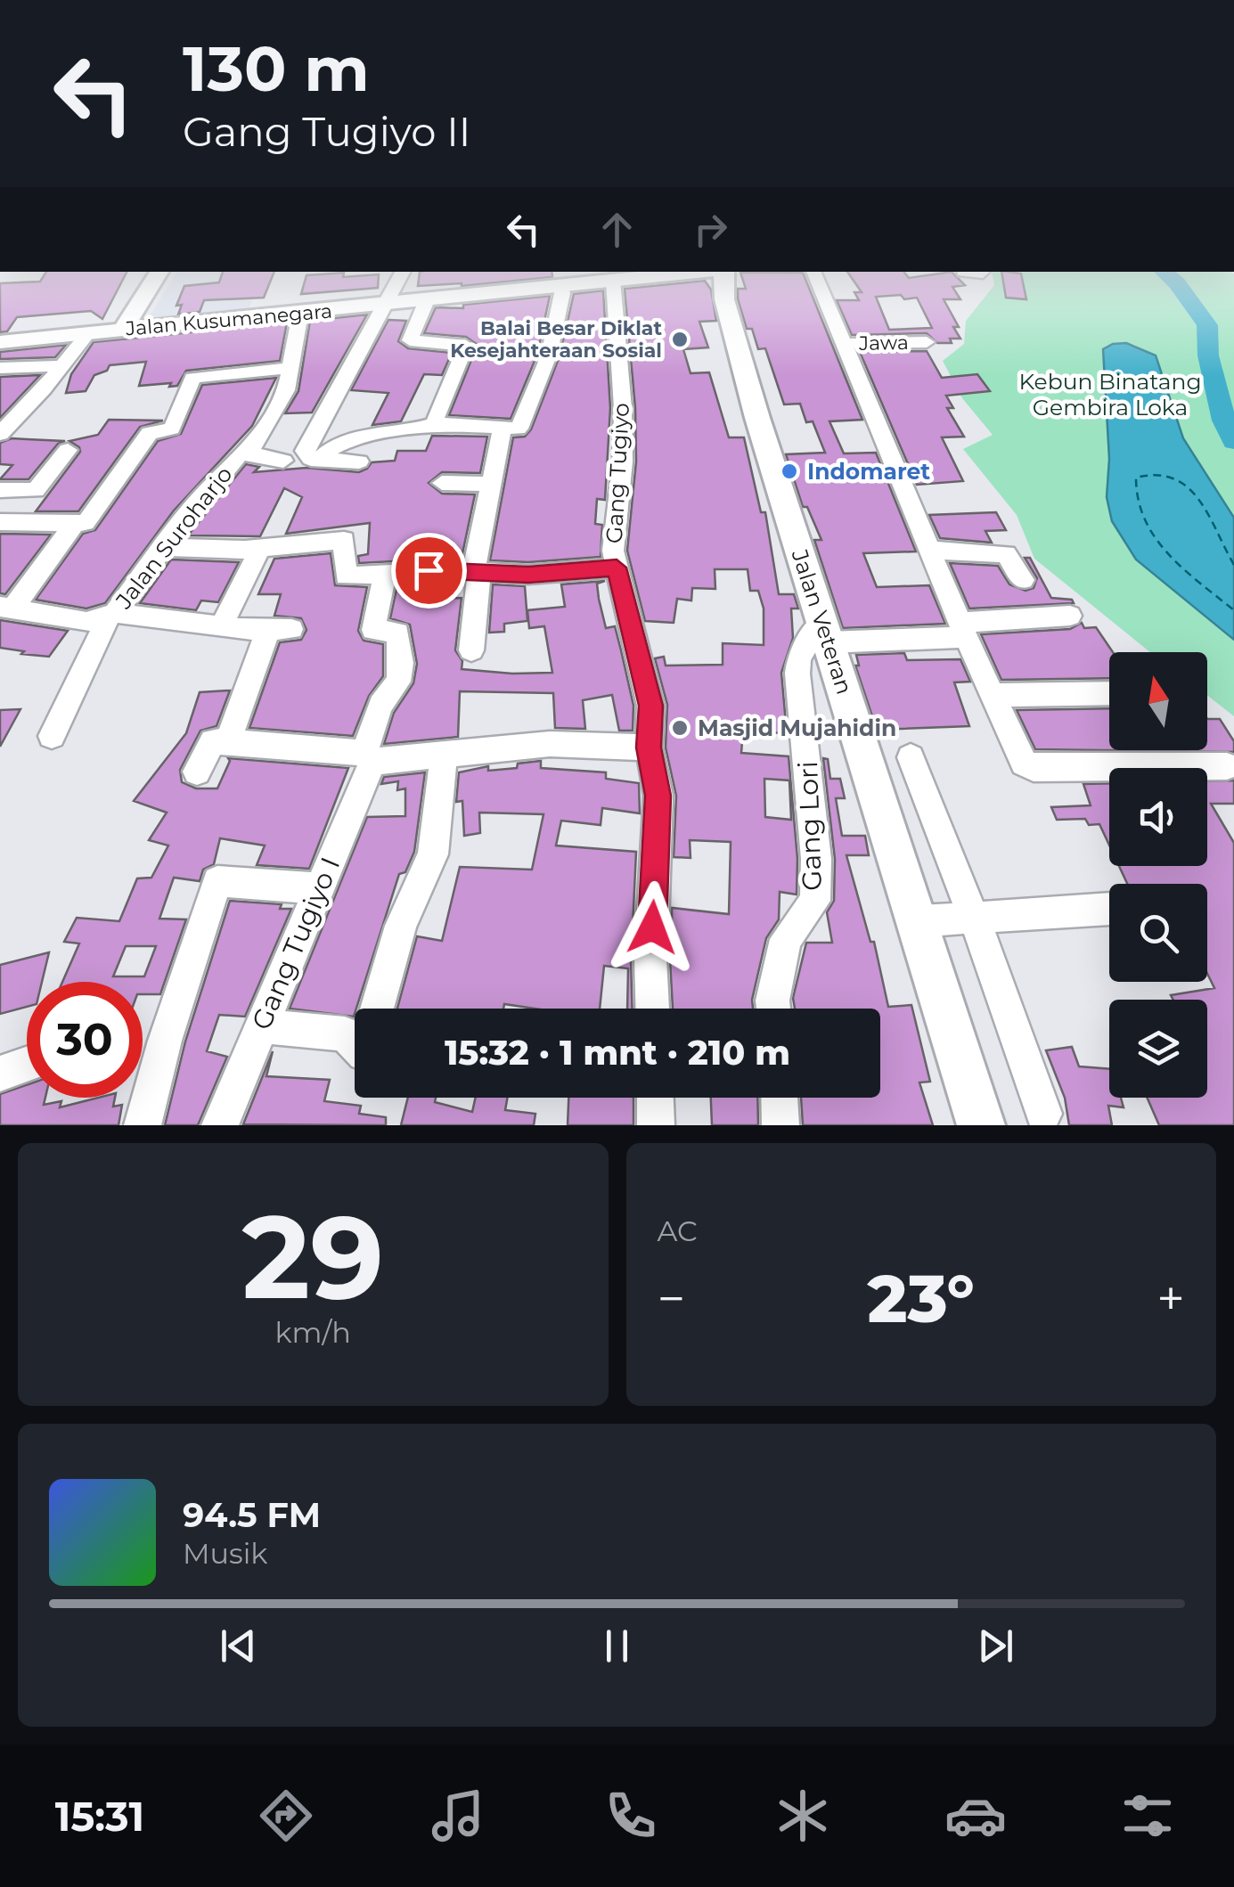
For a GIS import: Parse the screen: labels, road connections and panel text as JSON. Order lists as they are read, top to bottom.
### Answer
{
  "streets": {
    "main road": ["Jalan Kusumanegara", "Jalan Veteran"],
    "street": [
      "Jawa",
      "Gang Tugiyo",
      "Jalan Suroharjo",
      "Gang Lori",
      "Gang Tugiyo I"
    ]
  },
  "crossings": [
    ["Jalan Kusumanegara", "Gang Tugiyo"],
    ["Jalan Kusumanegara", "Jalan Suroharjo"],
    ["Jalan Veteran", "Gang Lori"]
  ],
  "parks": ["Kebun Binatang Gembira Loka"],
  "places": ["Balai Besar Diklat Kesejahteraan Sosial", "Indomaret", "Masjid Mujahidin"],
  "north": "top",
  "page": {
    "turn": ["130 m", "Gang Tugiyo II"],
    "limit": "30",
    "trip": "15:32 · 1 mnt · 210 m",
    "tile": [
      ["29", "km/h"],
      "AC"
    ],
    "heat": ["−", "23°", "+"],
    "song": ["94.5 FM", "Musik"],
    "tabs": "15:31"
  }
}
